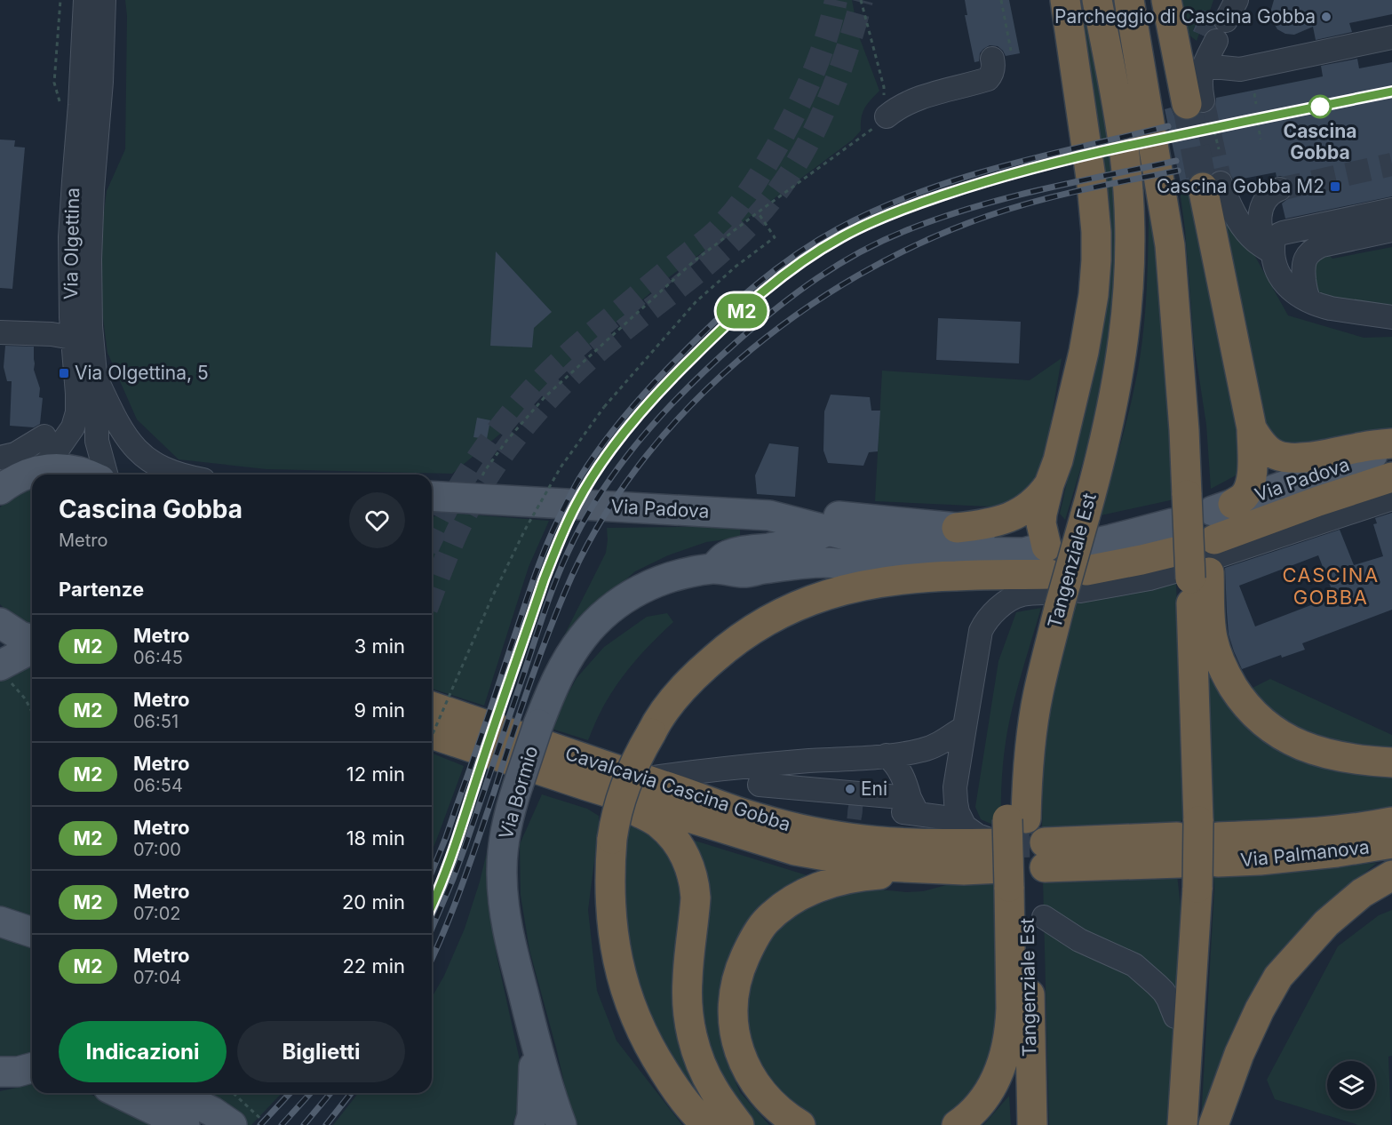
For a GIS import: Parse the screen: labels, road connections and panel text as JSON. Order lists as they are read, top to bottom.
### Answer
{
  "streets": {
    "highway": ["Tangenziale Est", "Cavalcavia Cascina Gobba", "Via Palmanova"],
    "main road": ["Via Padova", "Via Bormio"],
    "street": ["Via Olgettina"]
  },
  "crossings": [
    ["Via Padova", "Via Bormio"],
    ["Tangenziale Est", "Cavalcavia Cascina Gobba"],
    ["Tangenziale Est", "Via Palmanova"],
    ["Cavalcavia Cascina Gobba", "Via Palmanova"]
  ],
  "districts": ["CASCINA GOBBA"],
  "places": {
    "other": ["Parcheggio di Cascina Gobba", "Cascina Gobba", "Eni"],
    "transit": ["Cascina Gobba M2", "Via Olgettina, 5"]
  },
  "lines": ["metro line M2"],
  "page": {
    "on_map": "M2",
    "heading": [
      ["Cascina Gobba", "Metro"],
      "Partenze"
    ],
    "list": [
      {
        "mark": "M2",
        "name": "Metro",
        "note": "06:45",
        "value": "3 min"
      },
      {
        "mark": "M2",
        "name": "Metro",
        "note": "06:51",
        "value": "9 min"
      },
      {
        "mark": "M2",
        "name": "Metro",
        "note": "06:54",
        "value": "12 min"
      },
      {
        "mark": "M2",
        "name": "Metro",
        "note": "07:00",
        "value": "18 min"
      },
      {
        "mark": "M2",
        "name": "Metro",
        "note": "07:02",
        "value": "20 min"
      },
      {
        "mark": "M2",
        "name": "Metro",
        "note": "07:04",
        "value": "22 min"
      }
    ],
    "buttons": ["Indicazioni", "Biglietti"]
  }
}
